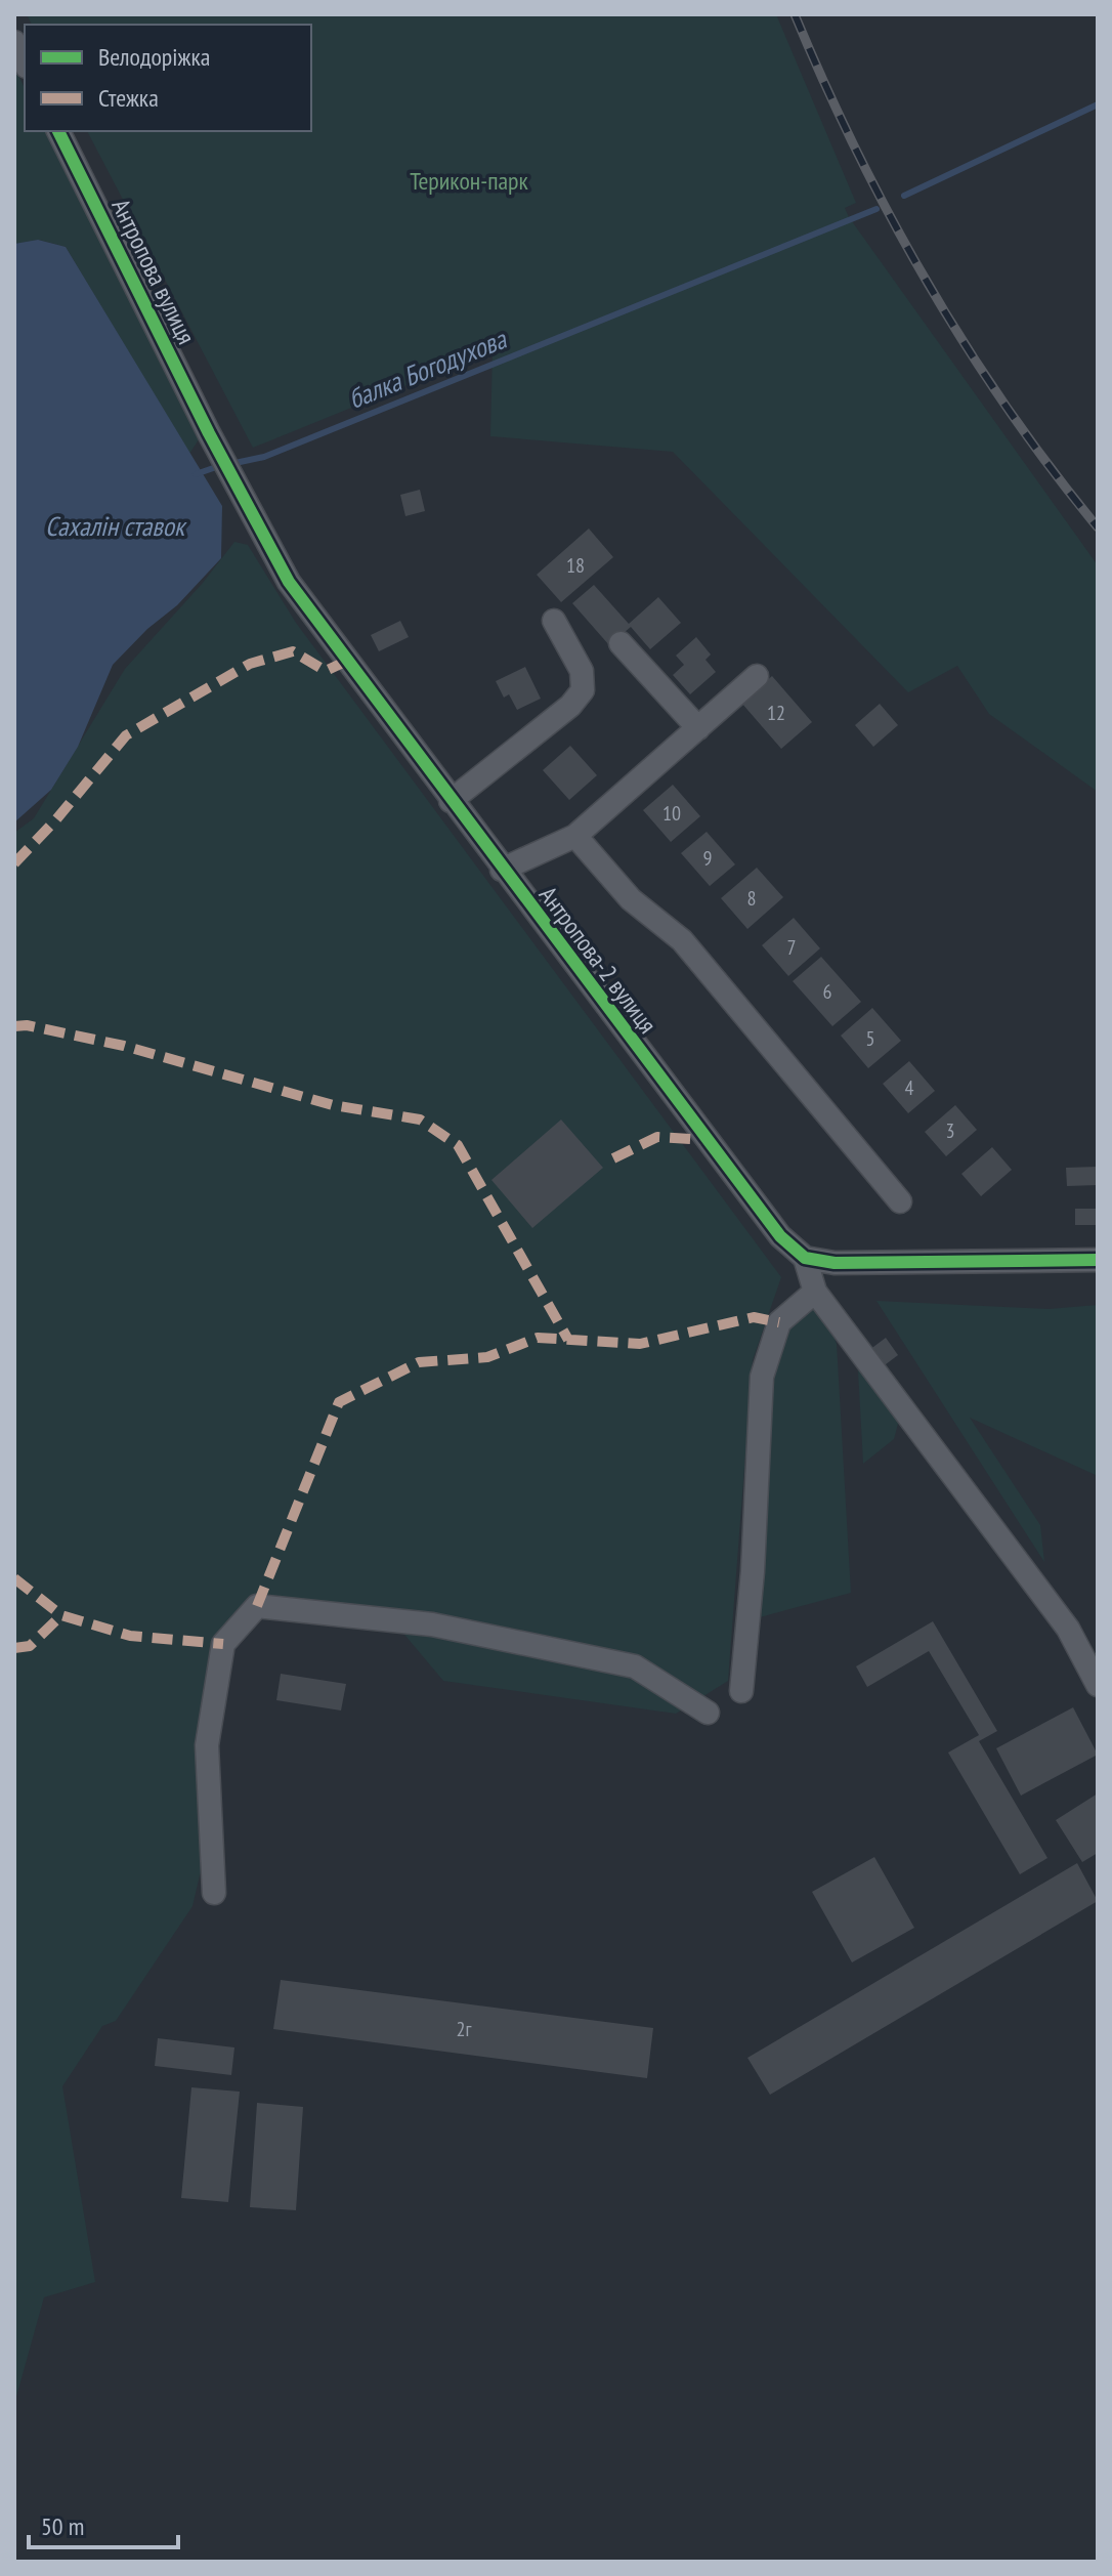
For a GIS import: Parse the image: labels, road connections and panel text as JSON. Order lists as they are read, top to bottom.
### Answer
{
  "streets": {
    "street": ["Антропова вулиця", "Антропова-2 вулиця"]
  },
  "crossings": [
    ["Антропова вулиця", "Антропова-2 вулиця"]
  ],
  "water": ["балка Богодухова", "Сахалін ставок"],
  "parks": ["Терикон-парк"],
  "house_numbers": [
    "18",
    "12",
    "10",
    "9",
    "8",
    "7",
    "6",
    "5",
    "4",
    "3",
    "2г"
  ],
  "legend": ["Велодоріжка", "Стежка"],
  "scale_bar": "50 m"
}
